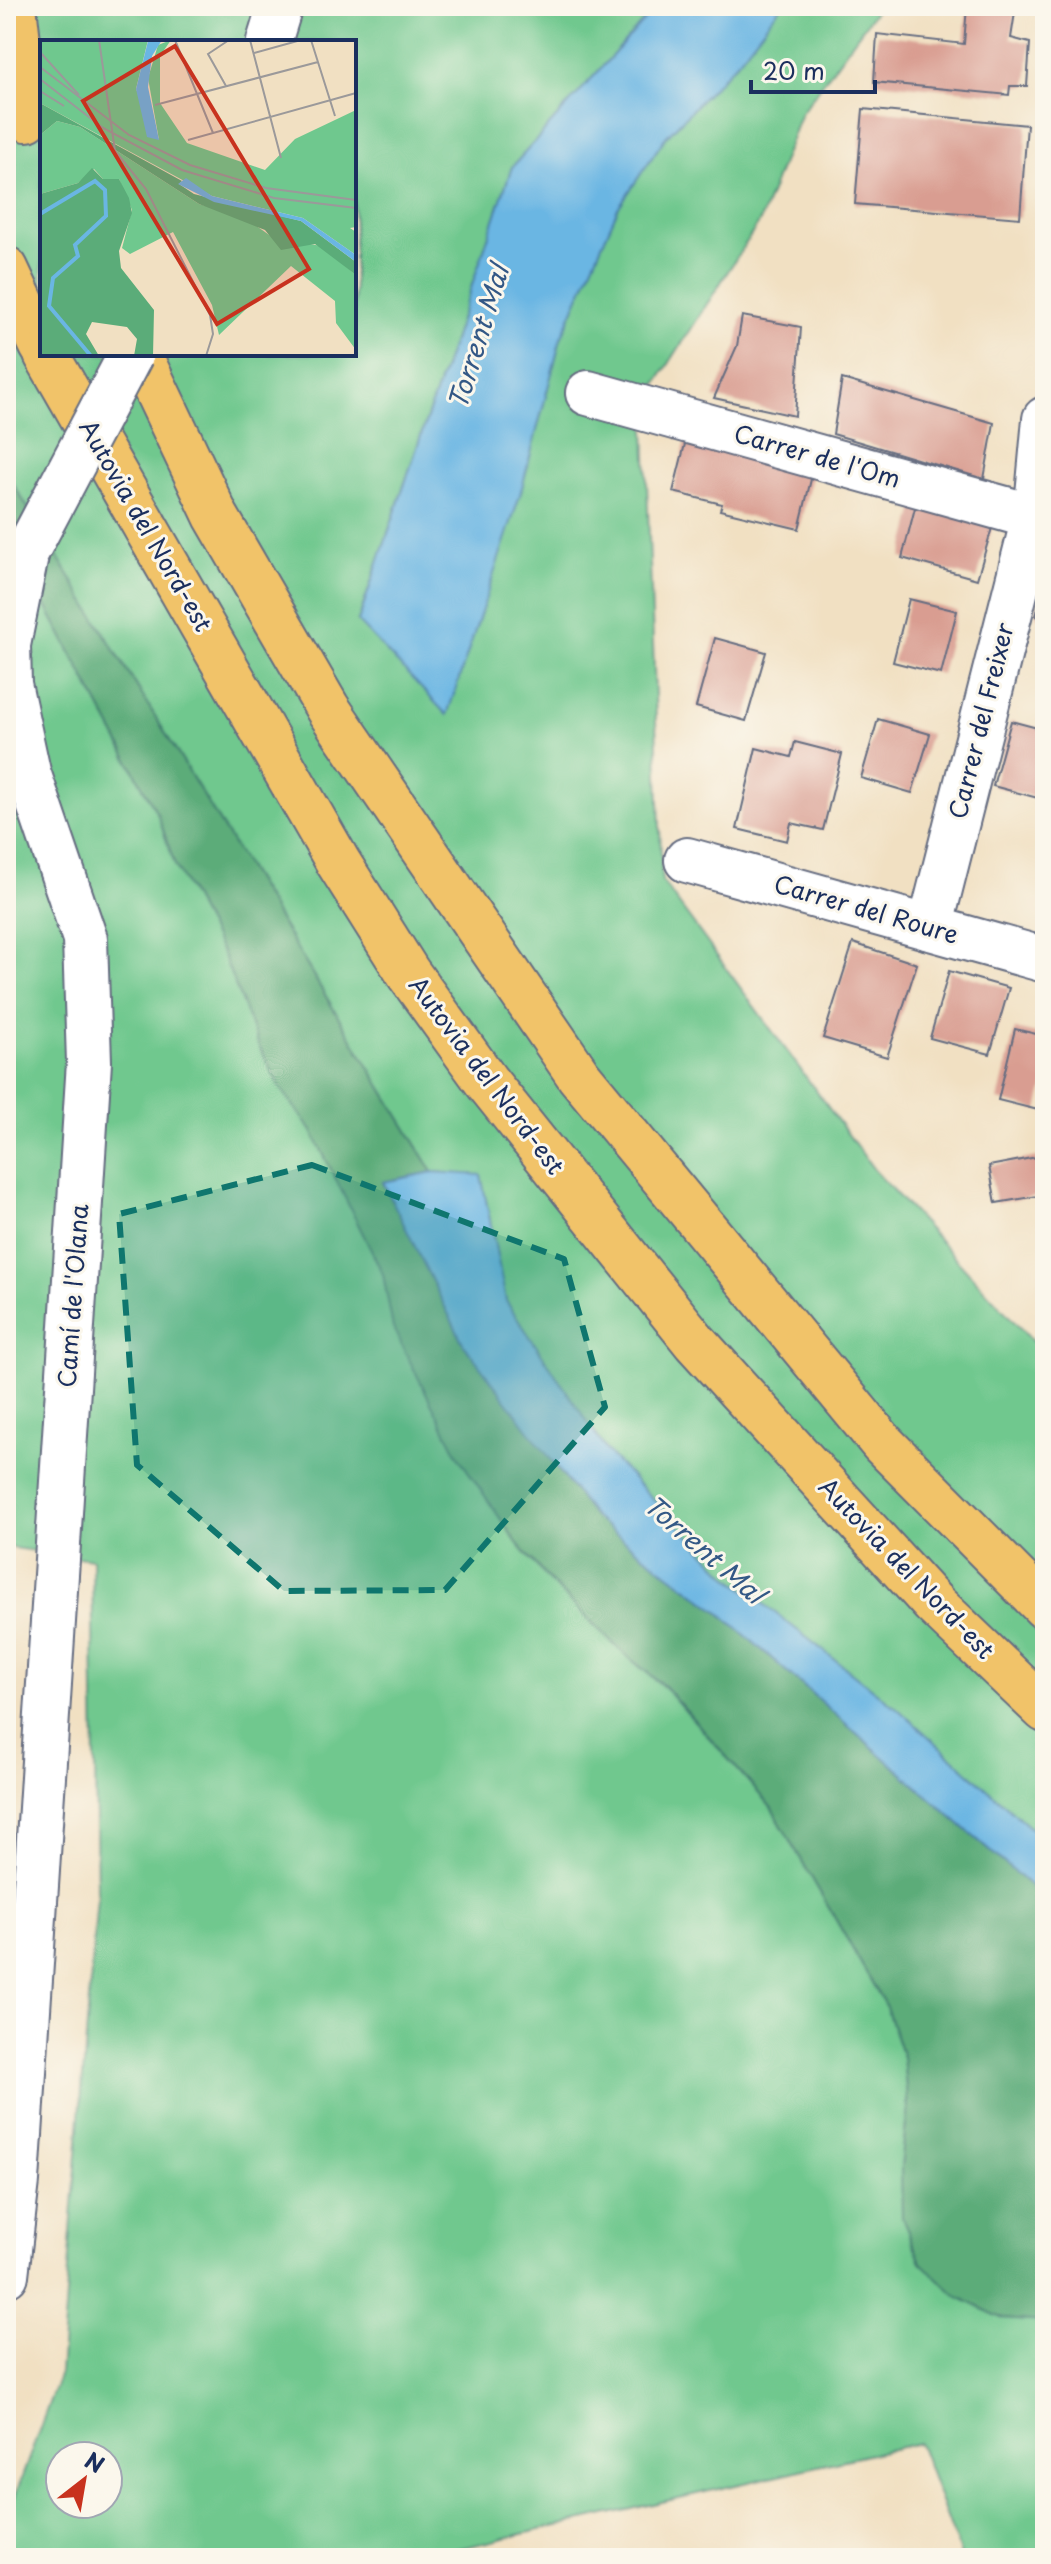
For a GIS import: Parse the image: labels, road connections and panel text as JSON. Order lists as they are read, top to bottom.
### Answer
{
  "streets": {
    "highway": ["Autovia del Nord-est"],
    "street": [
      "Carrer de l'Om",
      "Carrer del Freixer",
      "Carrer del Roure",
      "Camí de l'Olana"
    ]
  },
  "crossings": [
    ["Carrer de l'Om", "Carrer del Freixer"],
    ["Carrer del Freixer", "Carrer del Roure"]
  ],
  "water": ["Torrent Mal"],
  "scale_bar": "20 m",
  "north": "top right"
}
